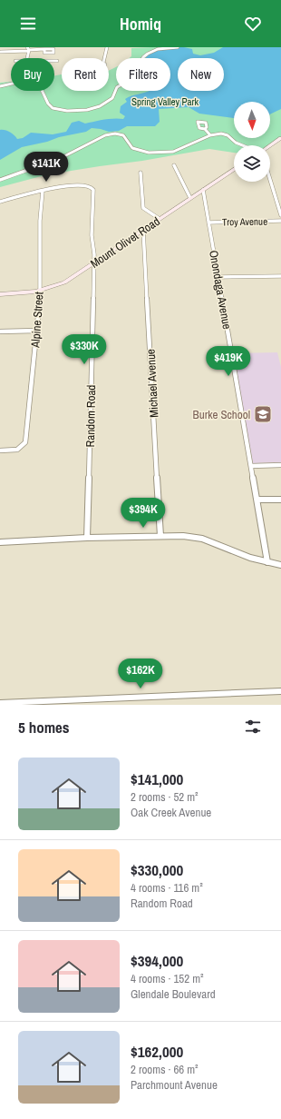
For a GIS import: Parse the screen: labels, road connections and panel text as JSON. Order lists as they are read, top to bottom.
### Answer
{
  "streets": {
    "street": [
      "Troy Avenue",
      "Mount Olivet Road",
      "Onondaga Avenue",
      "Alpine Street",
      "Michael Avenue",
      "Random Road"
    ]
  },
  "crossings": [
    ["Troy Avenue", "Onondaga Avenue"],
    ["Mount Olivet Road", "Onondaga Avenue"],
    ["Mount Olivet Road", "Alpine Street"],
    ["Mount Olivet Road", "Michael Avenue"],
    ["Mount Olivet Road", "Random Road"],
    ["Alpine Street", "Random Road"]
  ],
  "parks": ["Spring Valley Park"],
  "places": {
    "school or university": ["Burke School"]
  },
  "north": "bottom",
  "page": {
    "header": "Homiq",
    "chip": [
      "Buy",
      "Rent",
      "Filters",
      "New"
    ],
    "price": [
      "$141K",
      "$330K",
      "$419K",
      "$394K",
      "$162K"
    ],
    "heading": "5 homes",
    "list": [
      {
        "name": "$141,000",
        "note": "2 rooms · 52 m² · Oak Creek Avenue"
      },
      {
        "name": "$330,000",
        "note": "4 rooms · 116 m² · Random Road"
      },
      {
        "name": "$394,000",
        "note": "4 rooms · 152 m² · Glendale Boulevard"
      },
      {
        "name": "$162,000",
        "note": "2 rooms · 66 m² · Parchmount Avenue"
      }
    ]
  }
}
